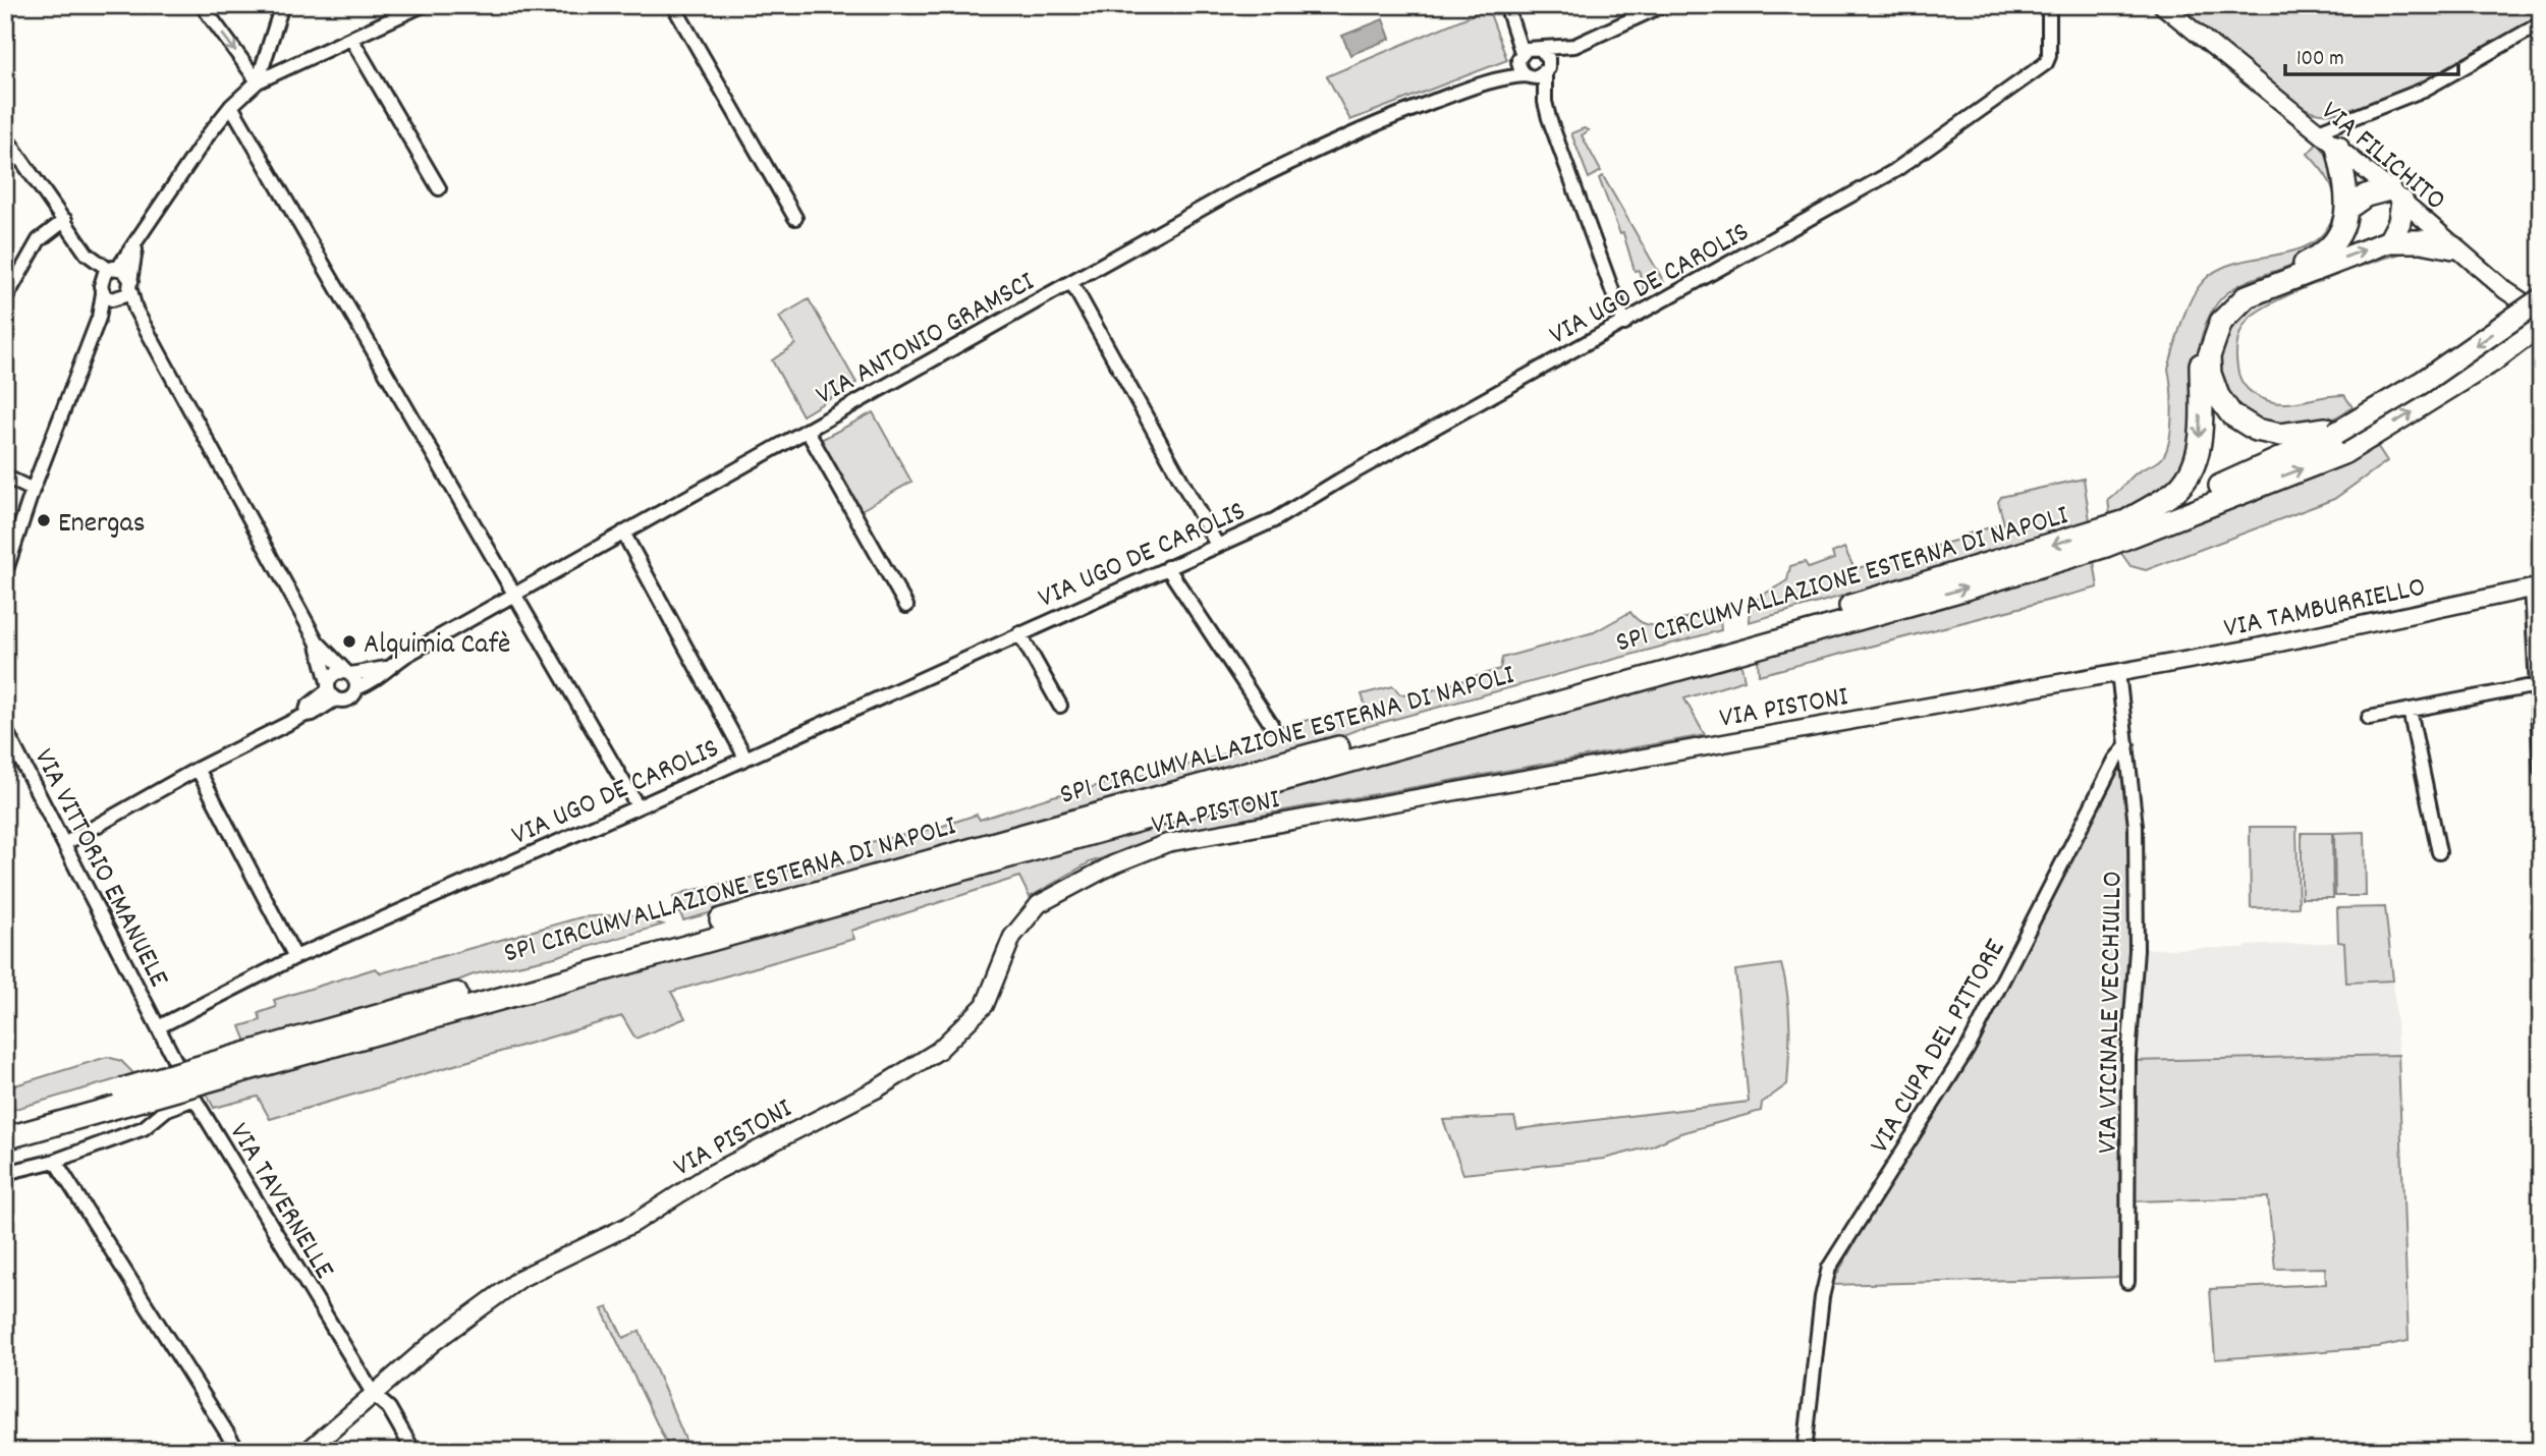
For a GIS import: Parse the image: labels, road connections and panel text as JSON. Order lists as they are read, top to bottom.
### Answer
{
  "streets": {
    "highway": ["SP1 CIRCUMVALLAZIONE ESTERNA DI NAPOLI"],
    "street": [
      "VIA FILICHITO",
      "VIA UGO DE CAROLIS",
      "VIA ANTONIO GRAMSCI",
      "VIA TAMBURRIELLO",
      "VIA PISTONI",
      "VIA VITTORIO EMANUELE",
      "VIA VICINALE VECCHIULLO",
      "VIA CUPA DEL PITTORE",
      "VIA TAVERNELLE"
    ]
  },
  "crossings": [
    ["VIA UGO DE CAROLIS", "VIA VITTORIO EMANUELE"],
    ["VIA UGO DE CAROLIS", "VIA TAVERNELLE"],
    ["VIA TAMBURRIELLO", "VIA PISTONI"],
    ["VIA PISTONI", "VIA TAVERNELLE"],
    ["VIA VITTORIO EMANUELE", "VIA TAVERNELLE"],
    ["VIA VICINALE VECCHIULLO", "VIA CUPA DEL PITTORE"]
  ],
  "places": ["Energas", "Alquimia Cafè"],
  "scale_bar": "100 m"
}
